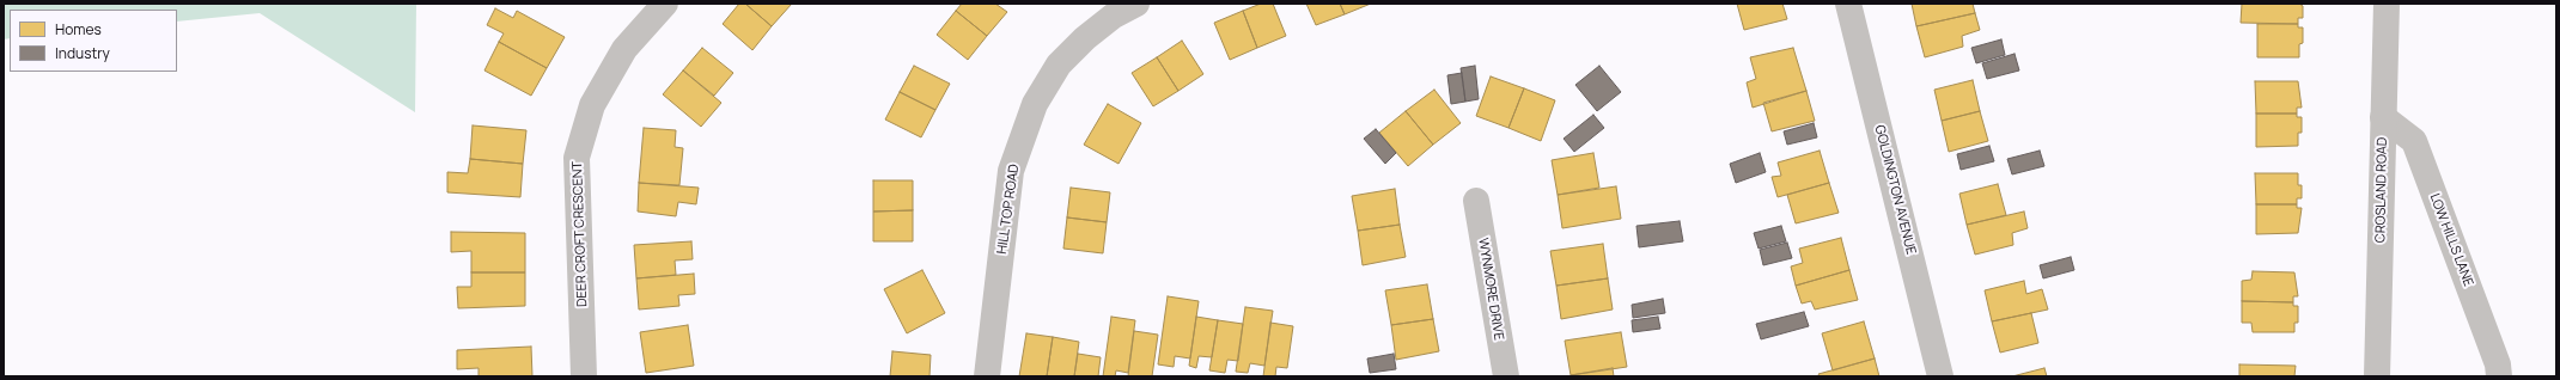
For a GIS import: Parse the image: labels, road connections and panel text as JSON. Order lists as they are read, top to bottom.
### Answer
{
  "streets": {
    "street": [
      "GOLDINGTON AVENUE",
      "CROSLAND ROAD",
      "HILL TOP ROAD",
      "DEER CROFT CRESCENT",
      "LOW HILLS LANE",
      "WYNMORE DRIVE"
    ]
  },
  "crossings": [
    ["CROSLAND ROAD", "LOW HILLS LANE"]
  ],
  "legend": ["Homes", "Industry"]
}
